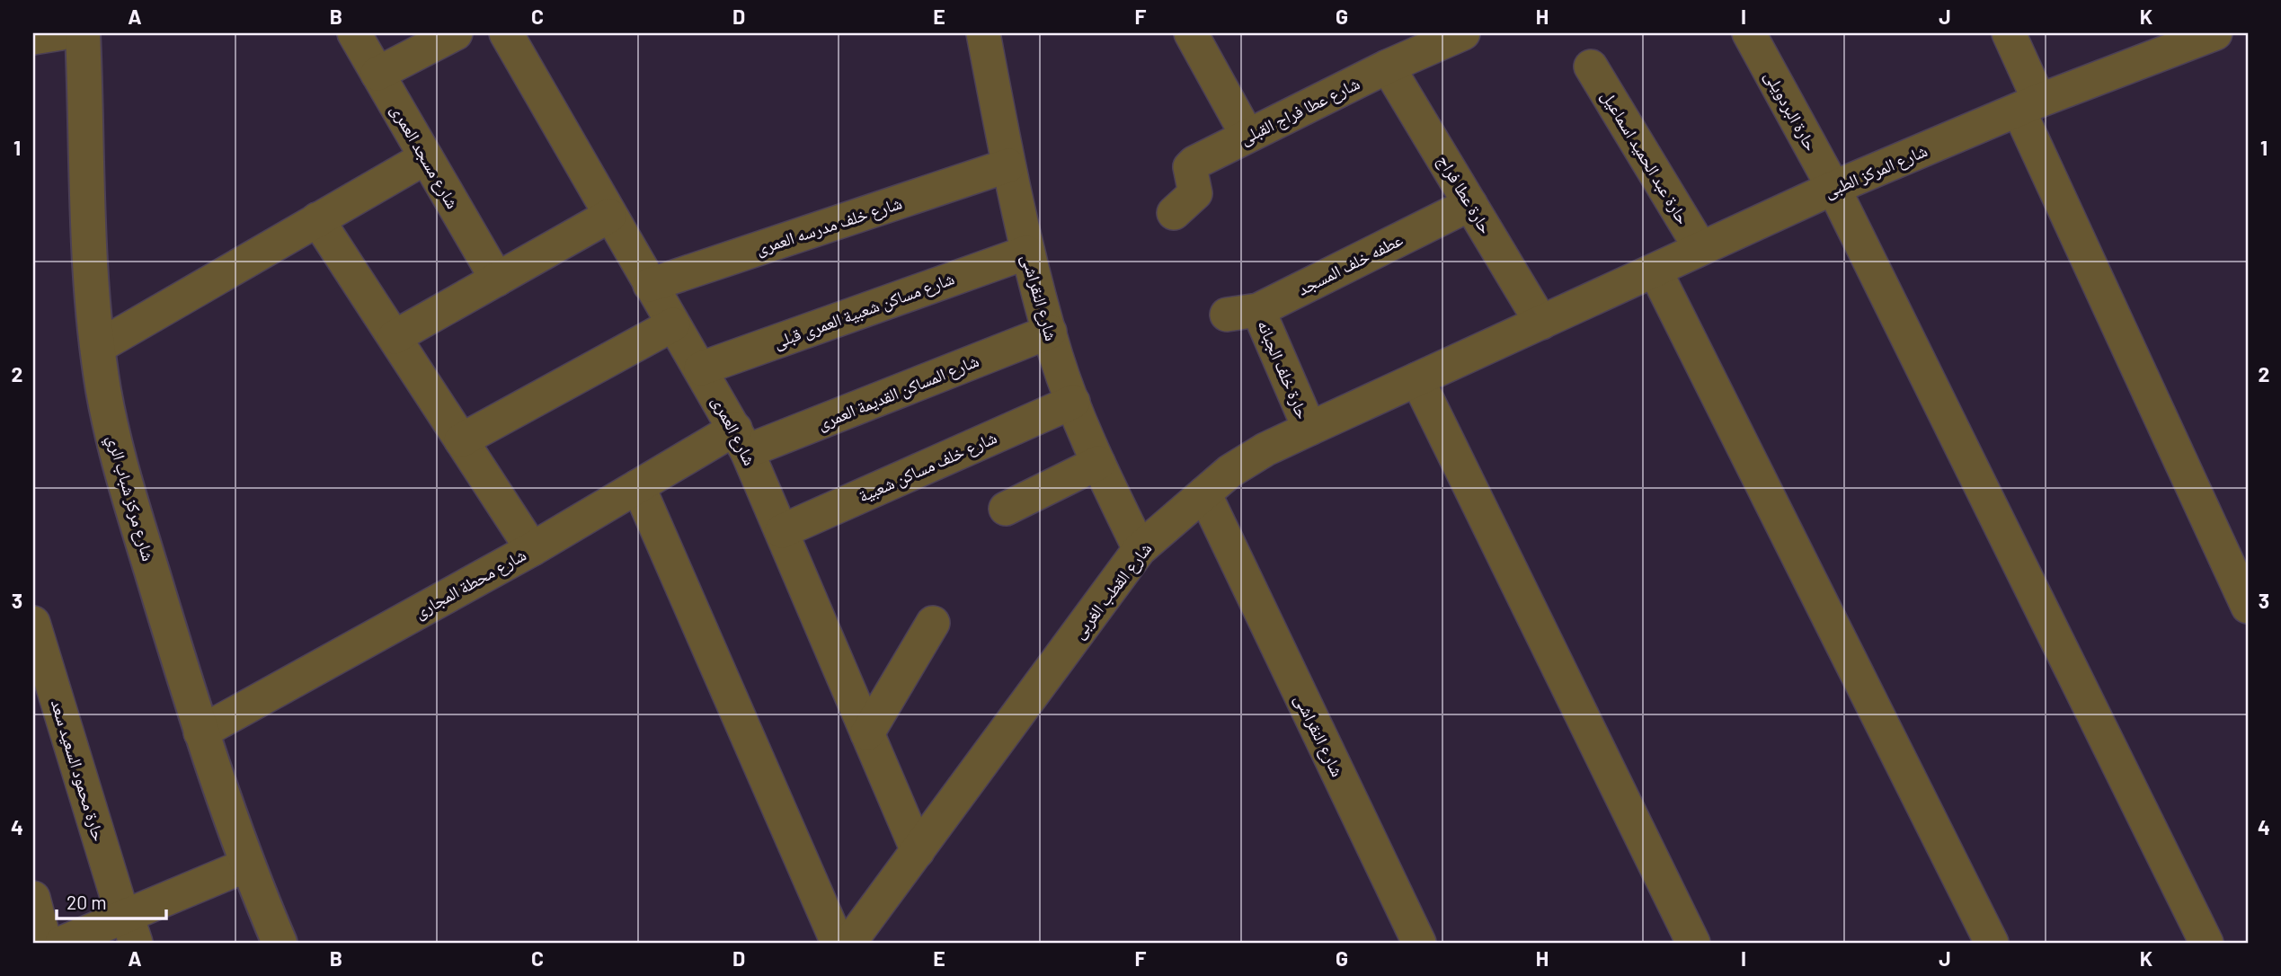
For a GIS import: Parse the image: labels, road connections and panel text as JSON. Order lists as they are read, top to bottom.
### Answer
{
  "streets": {
    "street": [
      "شارع عطا فراج القبلى",
      "حارة البردويلى",
      "شارع مسجد العمرى",
      "حارة عبد الحميد اسماعيل",
      "شارع المركز الطبى",
      "حارة عطا فراج",
      "شارع خلف مدرسه العمرى",
      "عطفه خلف المسجد",
      "شارع النقراشى",
      "شارع مساكن شعبية العمرى قبلى",
      "حارة خلف الجبانه",
      "شارع المساكن القديمة العمرى",
      "شارع العمرى",
      "شارع خلف مساكن شعبية",
      "شارع مركز شباب الري",
      "شارع محطة المجارى",
      "شارع القطب الغربى",
      "حارة محمود السعيد سعد"
    ]
  },
  "crossings": [
    ["شارع عطا فراج القبلى", "حارة عطا فراج"],
    ["حارة البردويلى", "شارع المركز الطبى"],
    ["حارة عبد الحميد اسماعيل", "شارع المركز الطبى"],
    ["شارع المركز الطبى", "حارة عطا فراج"],
    ["شارع المركز الطبى", "شارع القطب الغربى"],
    ["حارة عطا فراج", "عطفه خلف المسجد"],
    ["حارة عطا فراج", "شارع القطب الغربى"],
    ["شارع خلف مدرسه العمرى", "شارع النقراشى"],
    ["شارع خلف مدرسه العمرى", "شارع العمرى"],
    ["عطفه خلف المسجد", "حارة خلف الجبانه"],
    ["شارع النقراشى", "شارع مساكن شعبية العمرى قبلى"],
    ["شارع النقراشى", "شارع المساكن القديمة العمرى"],
    ["شارع النقراشى", "شارع خلف مساكن شعبية"],
    ["شارع النقراشى", "شارع القطب الغربى"],
    ["شارع مساكن شعبية العمرى قبلى", "شارع العمرى"],
    ["حارة خلف الجبانه", "شارع القطب الغربى"],
    ["شارع المساكن القديمة العمرى", "شارع العمرى"],
    ["شارع المساكن القديمة العمرى", "شارع محطة المجارى"],
    ["شارع العمرى", "شارع خلف مساكن شعبية"],
    ["شارع العمرى", "شارع محطة المجارى"],
    ["شارع العمرى", "شارع القطب الغربى"],
    ["شارع مركز شباب الري", "شارع محطة المجارى"]
  ],
  "scale_bar": "20 m",
  "grid": {
    "columns": [
      "A",
      "B",
      "C",
      "D",
      "E",
      "F",
      "G",
      "H",
      "I",
      "J",
      "K"
    ],
    "rows": [
      "1",
      "2",
      "3",
      "4"
    ]
  }
}
